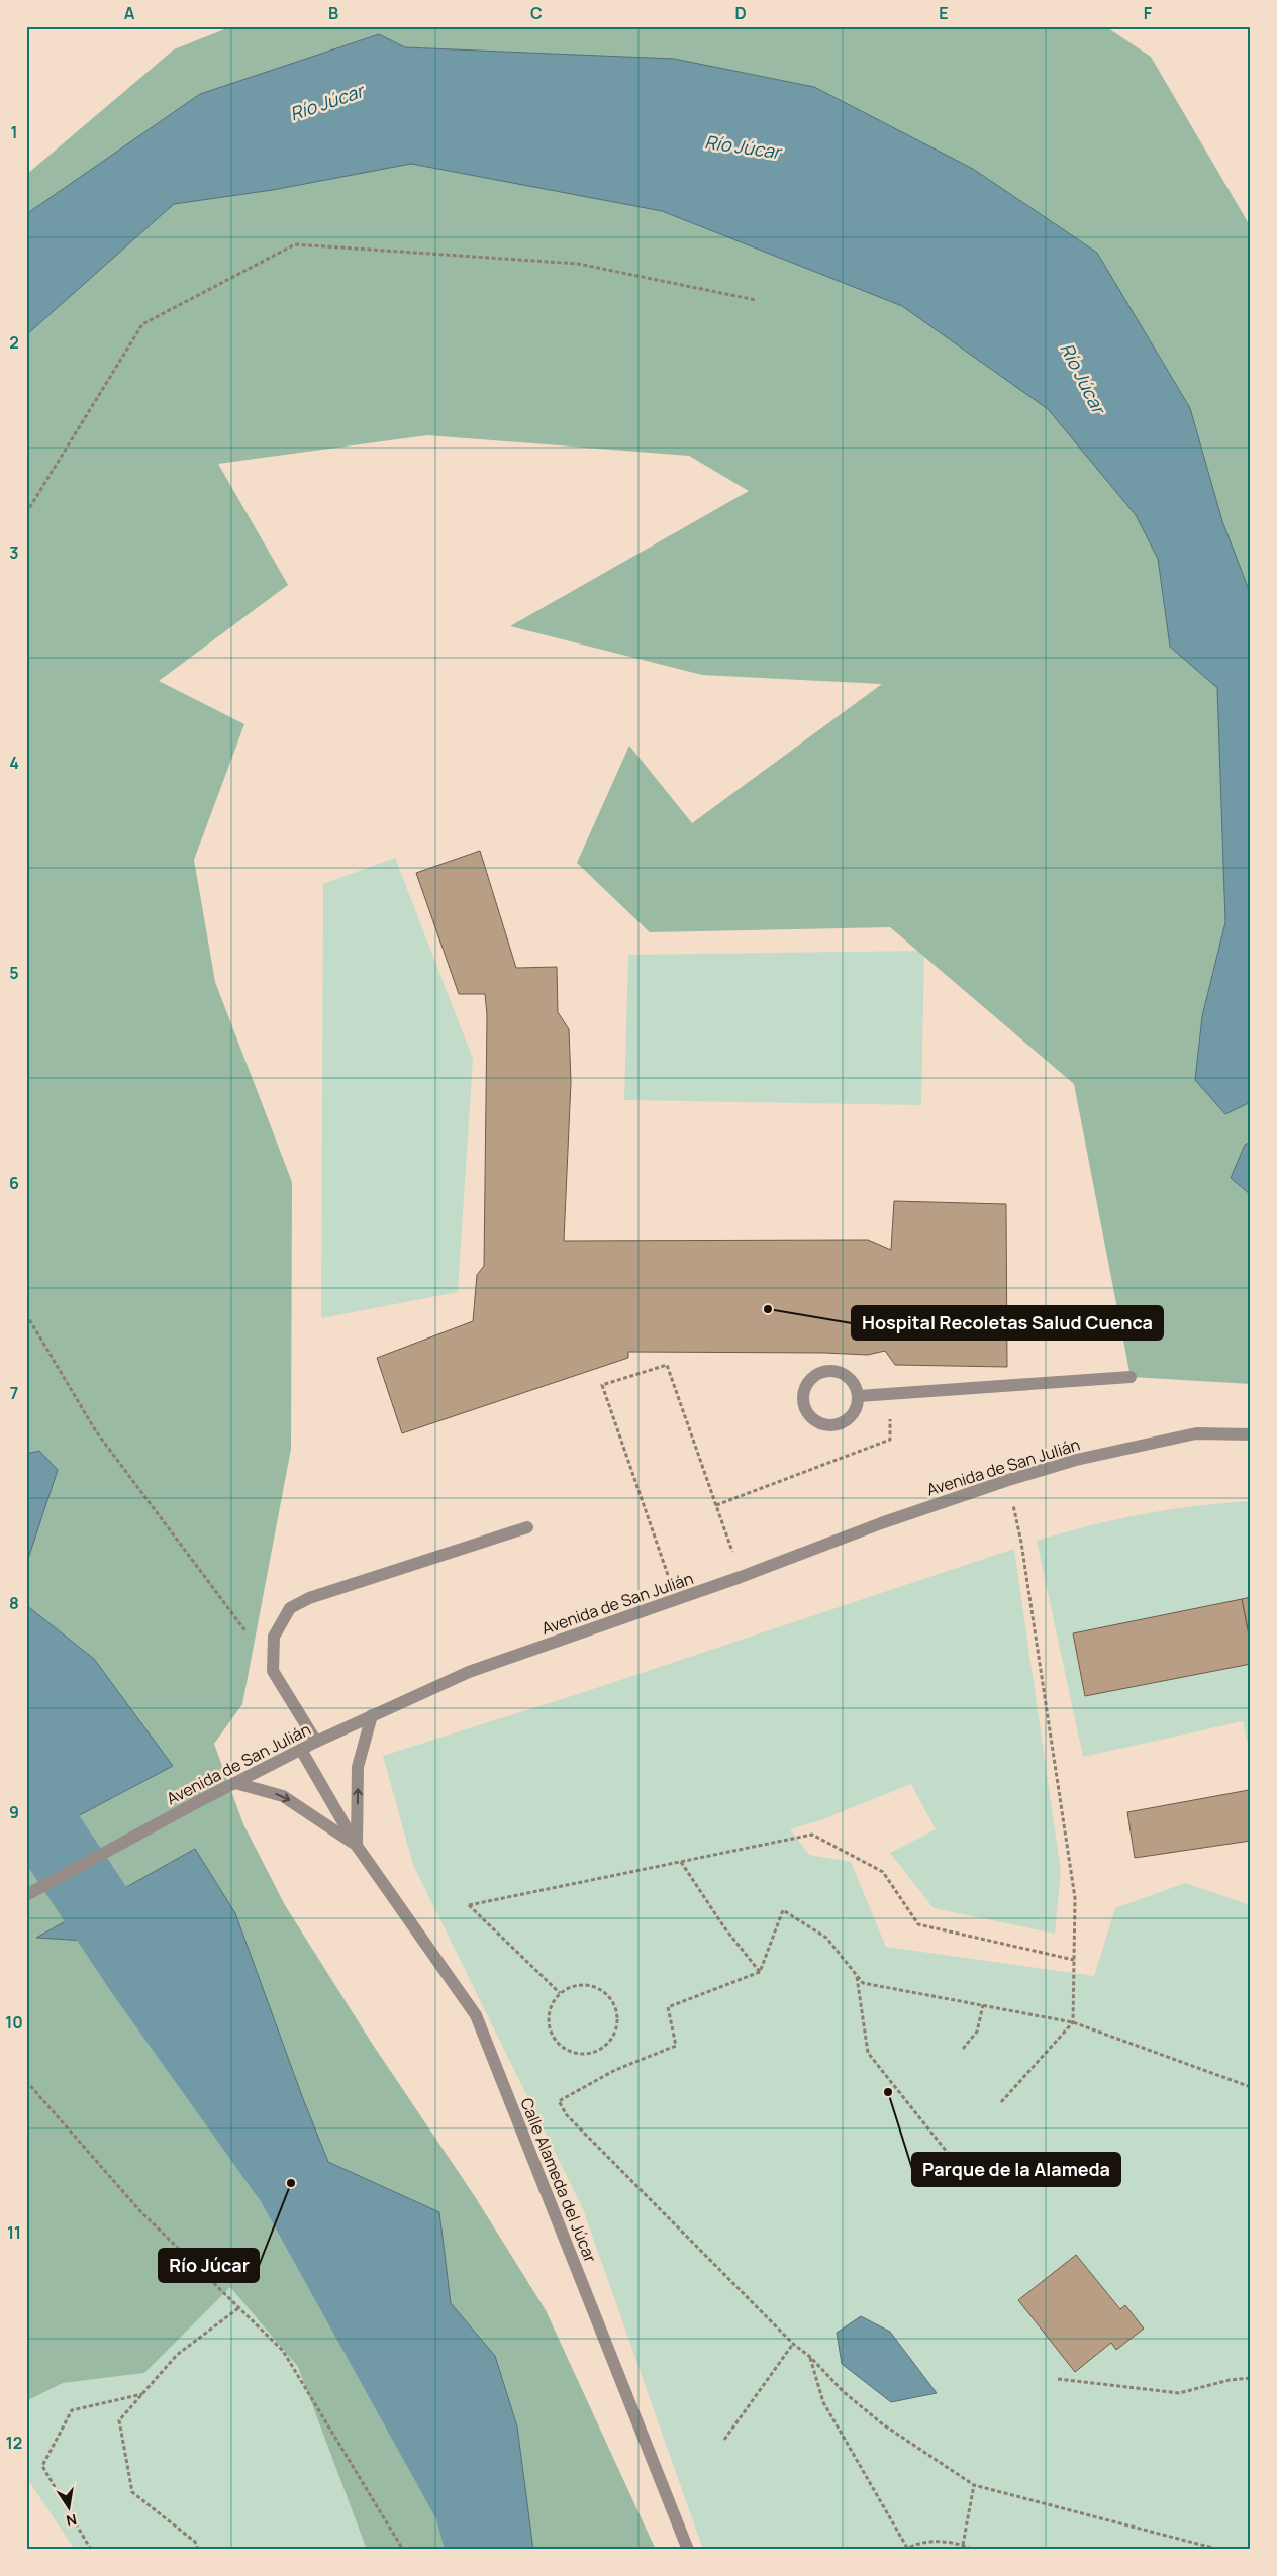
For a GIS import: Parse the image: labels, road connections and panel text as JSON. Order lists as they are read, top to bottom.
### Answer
{
  "streets": {
    "street": ["Avenida de San Julián", "Calle Alameda del Júcar"]
  },
  "crossings": [
    ["Avenida de San Julián", "Calle Alameda del Júcar"]
  ],
  "water": ["Río Júcar"],
  "places": ["Hospital Recoletas Salud Cuenca", "Parque de la Alameda", "Río Júcar"],
  "north": "bottom",
  "grid": {
    "columns": [
      "A",
      "B",
      "C",
      "D",
      "E",
      "F"
    ],
    "rows": [
      "1",
      "2",
      "3",
      "4",
      "5",
      "6",
      "7",
      "8",
      "9",
      "10",
      "11",
      "12"
    ]
  }
}
